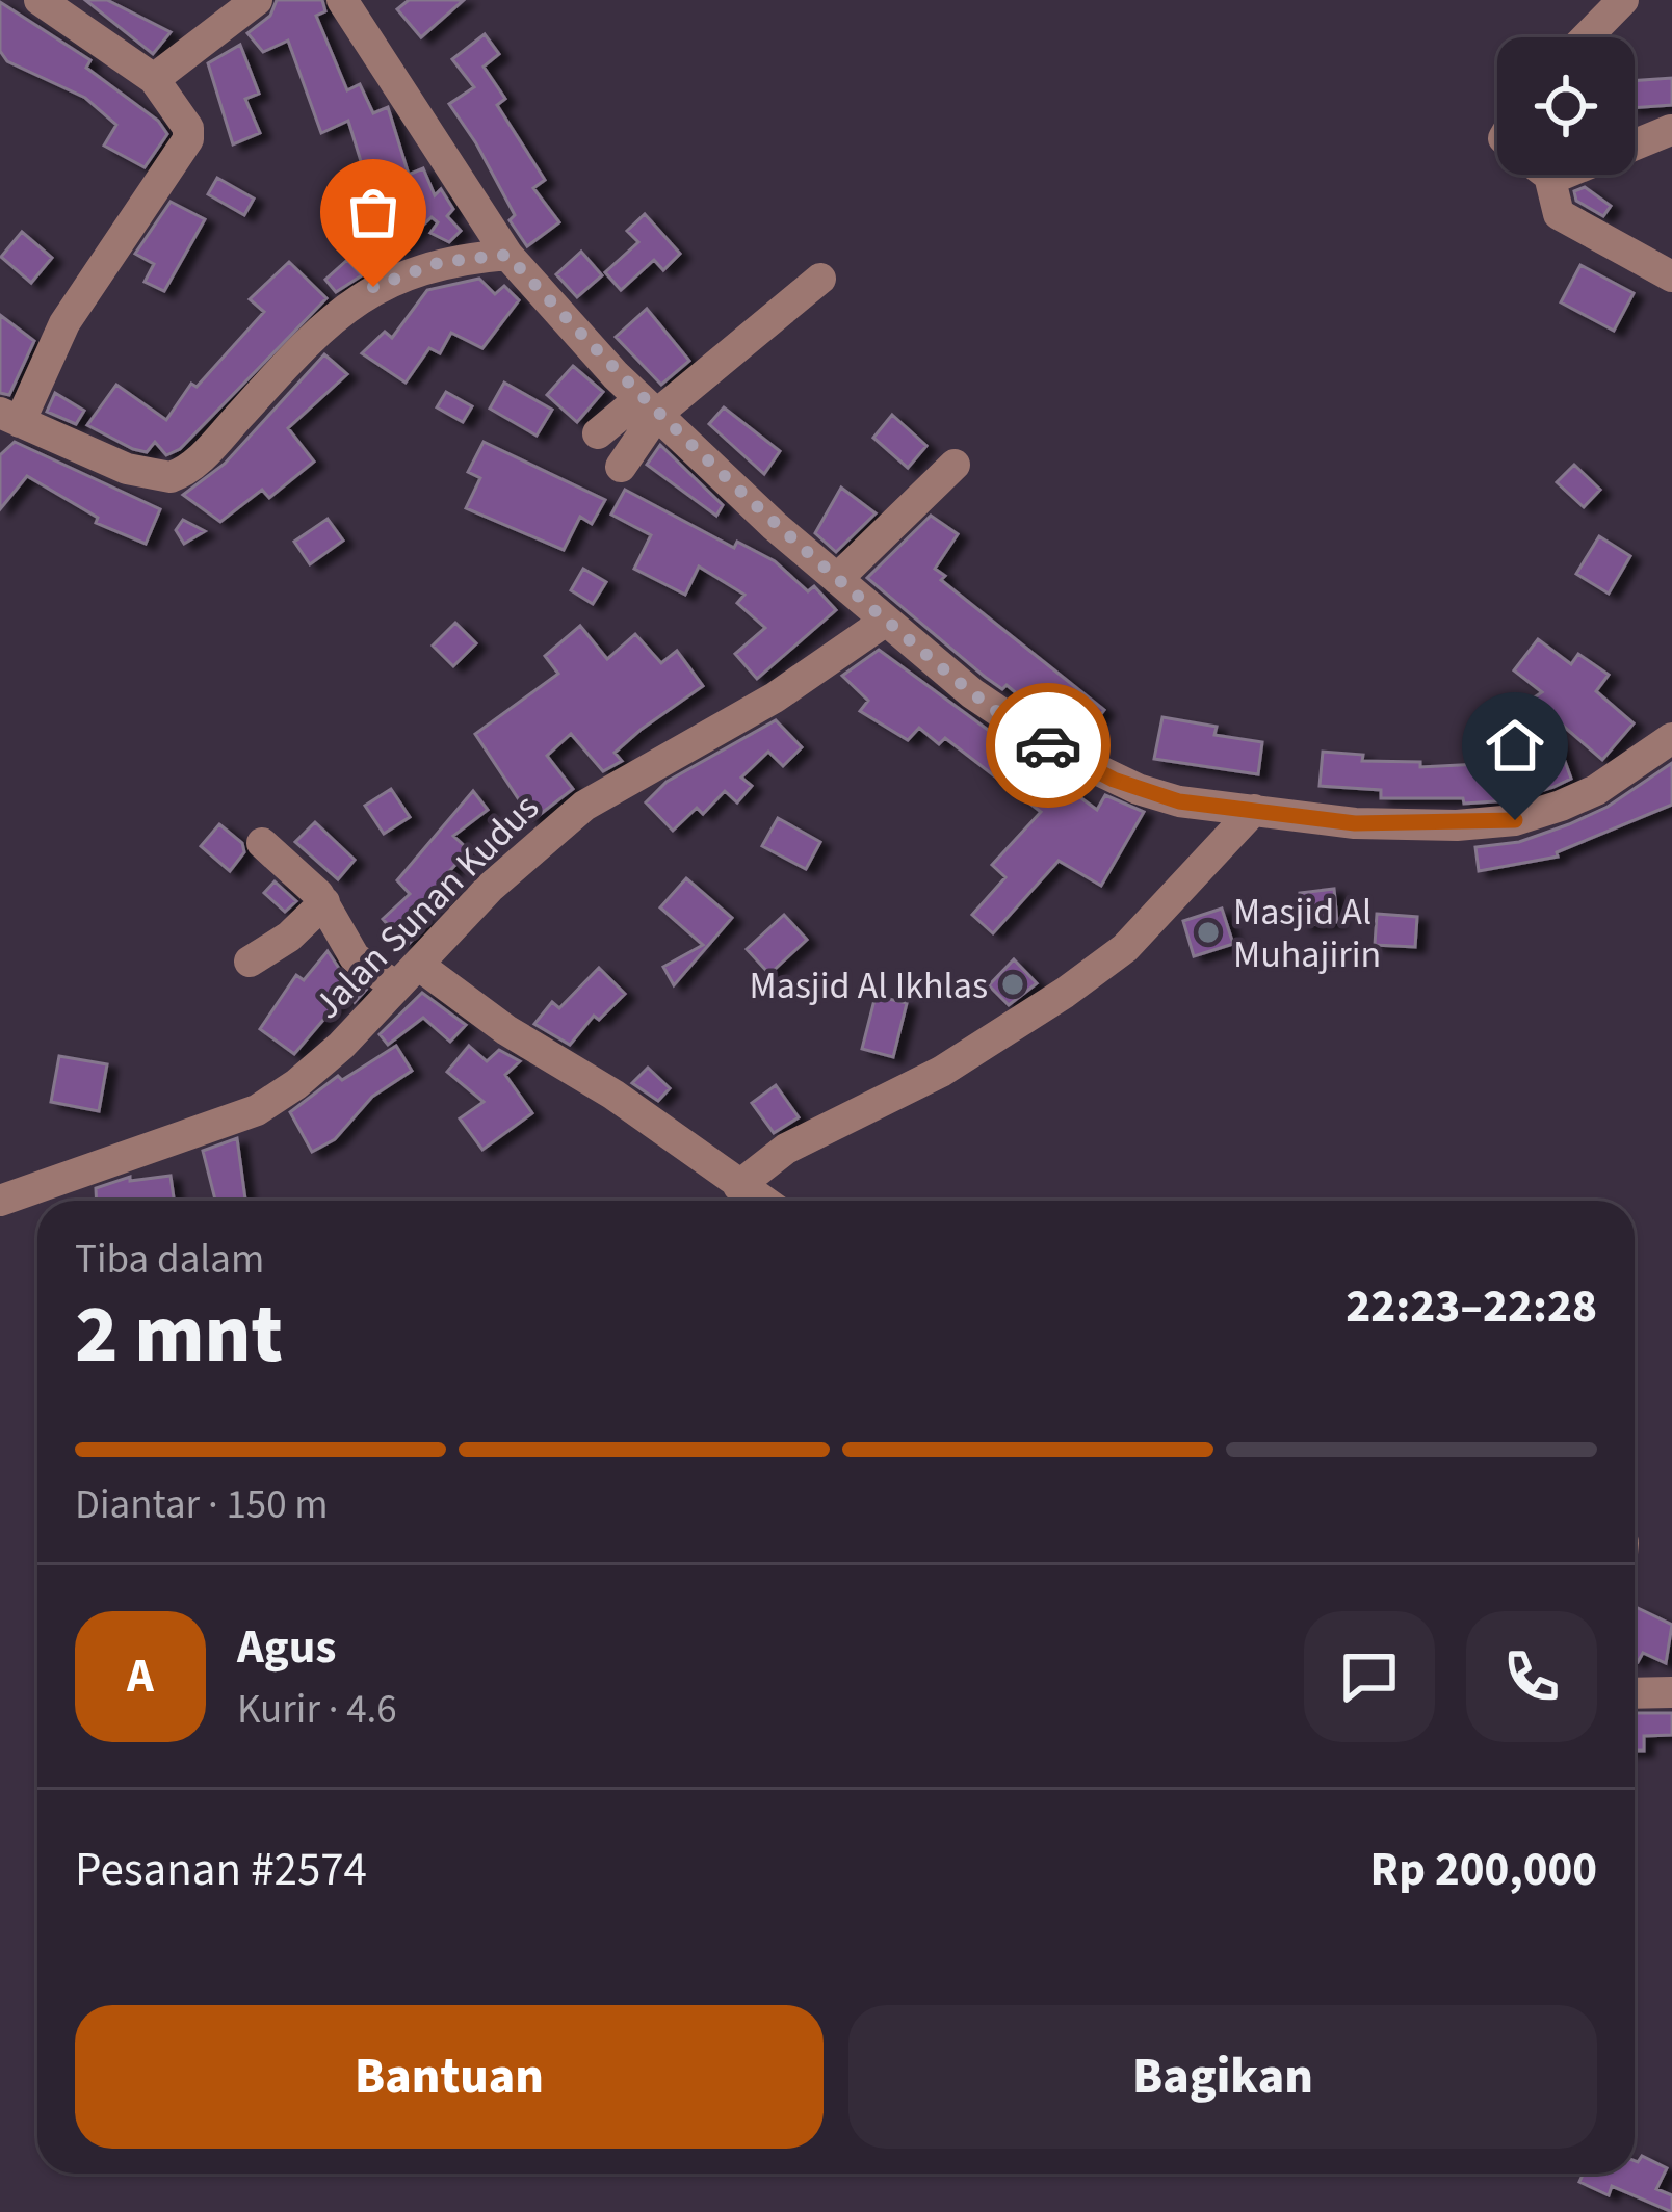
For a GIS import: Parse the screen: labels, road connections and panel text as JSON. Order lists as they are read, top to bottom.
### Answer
{
  "streets": {
    "street": ["Jalan Sunan Kudus"]
  },
  "places": ["Masjid Al Muhajirin", "Masjid Al Ikhlas"],
  "page": {
    "heading": ["2 mnt", "Tiba dalam", "22:23–22:28"],
    "panel": [
      "Agus",
      "Kurir · 4.6",
      "Pesanan #2574",
      "Rp 200,000"
    ],
    "bar": "Diantar · 150 m",
    "round": "A",
    "buttons": ["Bantuan", "Bagikan"]
  }
}
